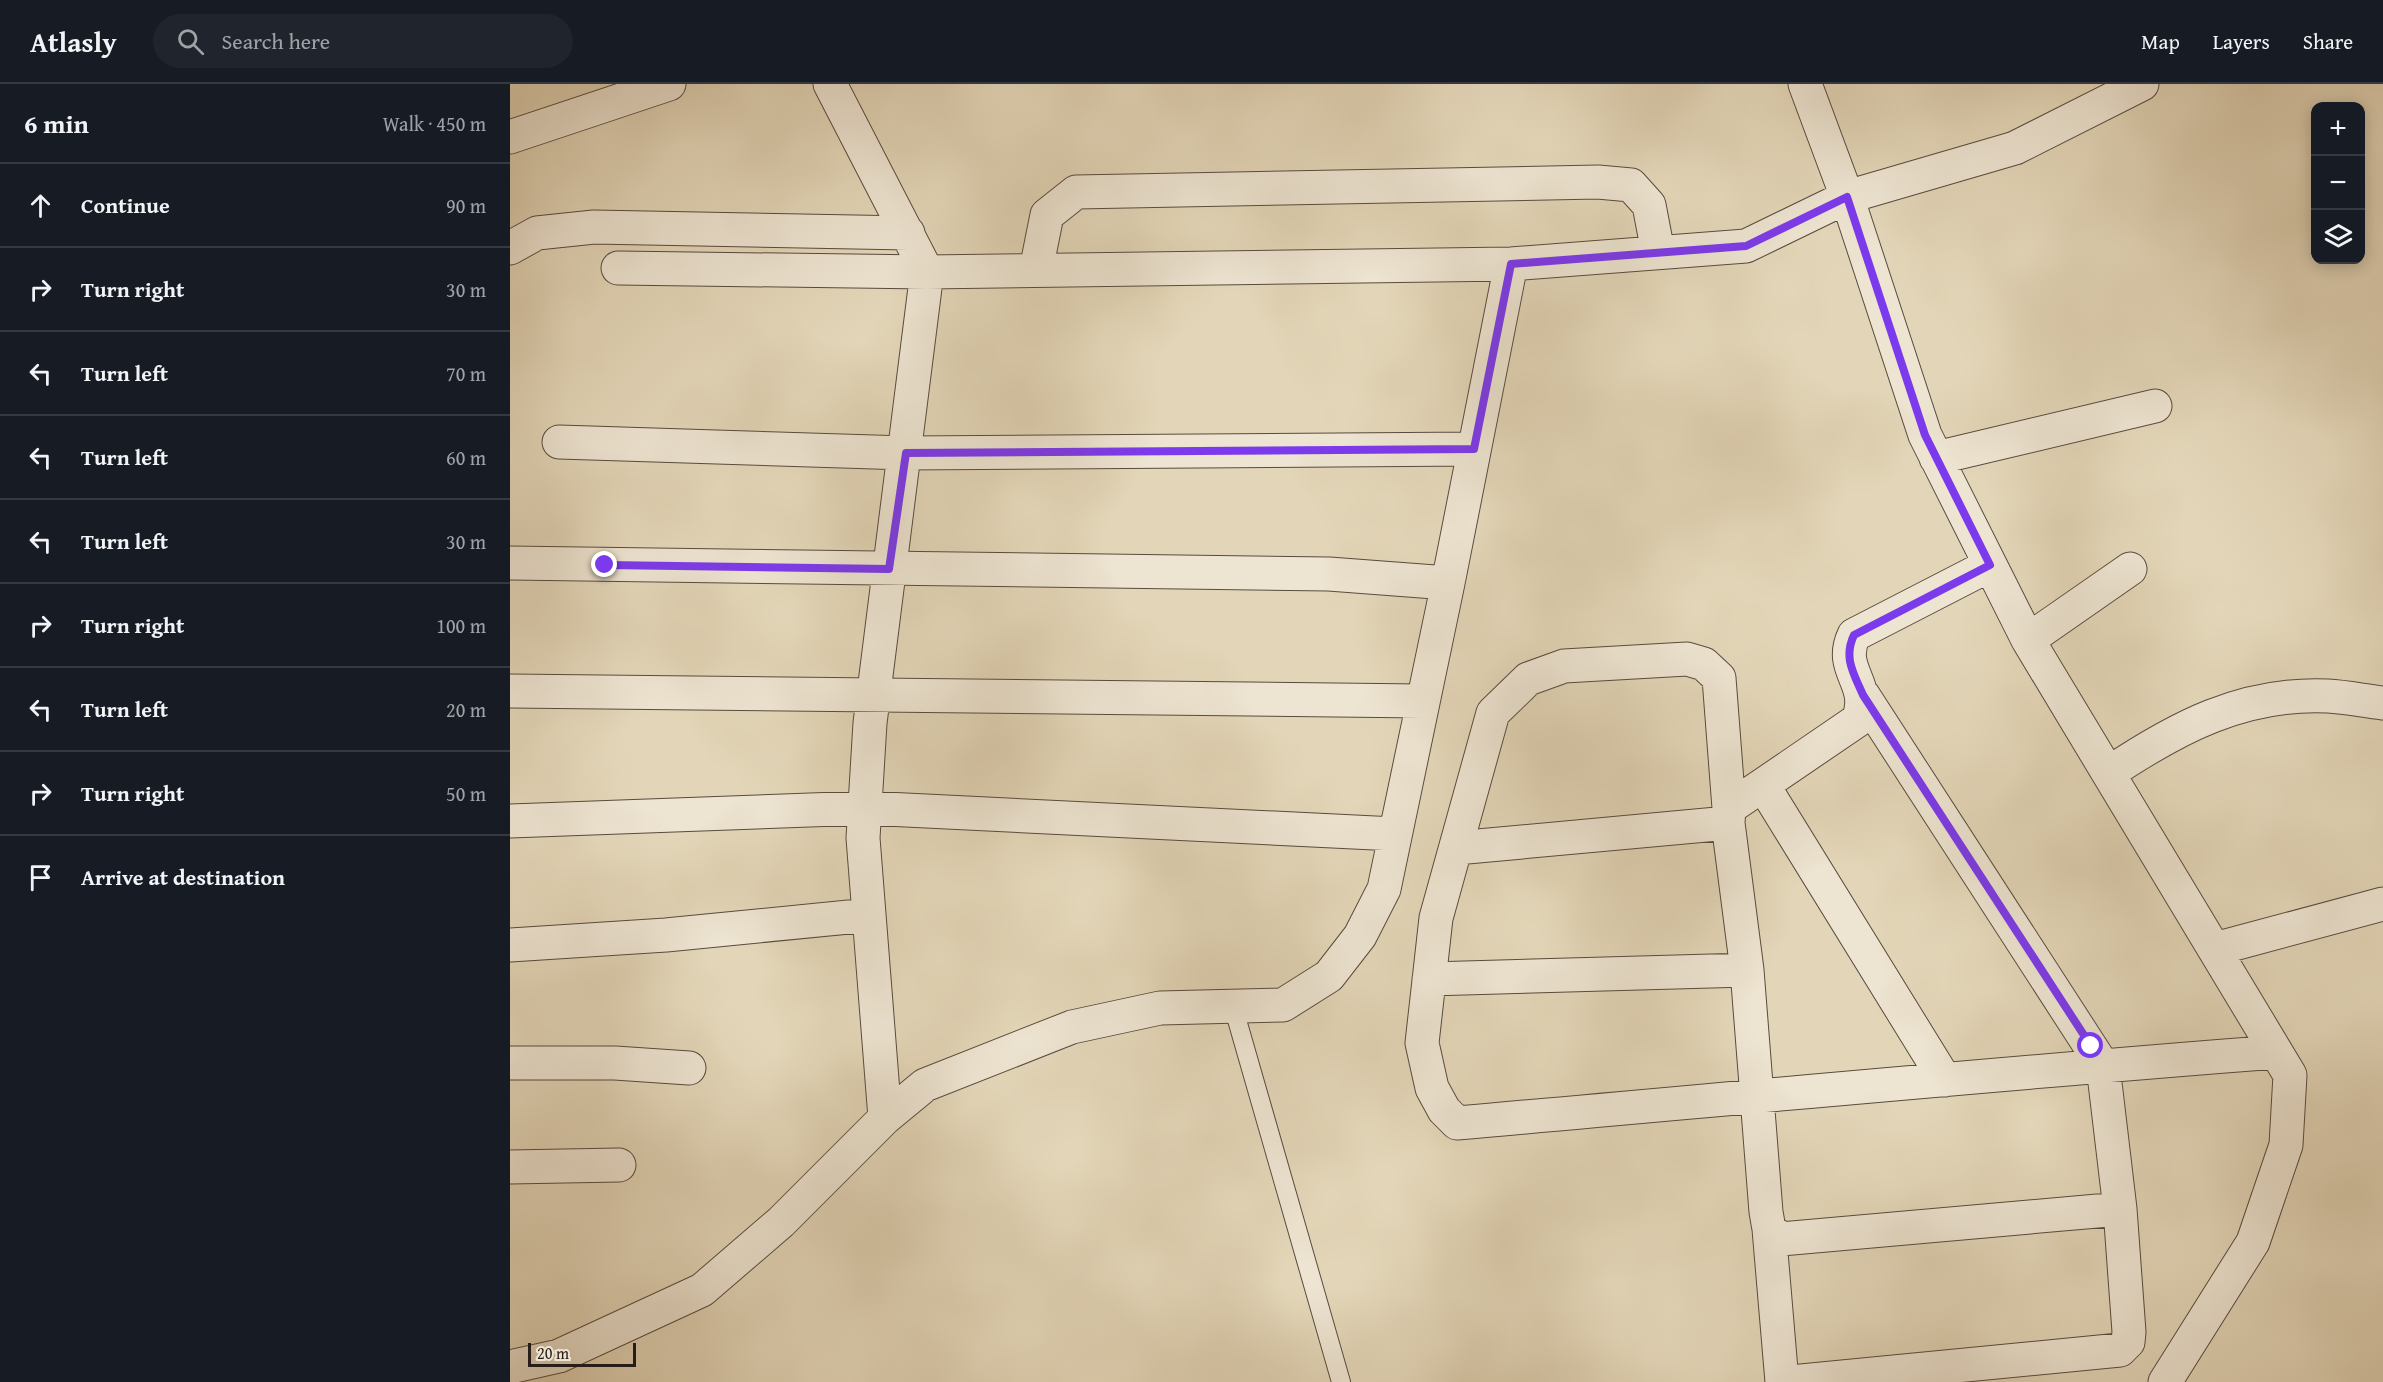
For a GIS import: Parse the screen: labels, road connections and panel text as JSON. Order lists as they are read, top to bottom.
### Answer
{
  "scale_bar": "20 m",
  "page": {
    "header": "Atlasly",
    "search": "Search here",
    "nav": ["Map", "Layers", "Share"],
    "heading": ["6 min", "Walk · 450 m"],
    "map_buttons": ["+", "−"],
    "list": [
      ["Continue", "90 m"],
      ["Turn right", "30 m"],
      ["Turn left", "70 m"],
      ["Turn left", "60 m"],
      ["Turn left", "30 m"],
      ["Turn right", "100 m"],
      ["Turn left", "20 m"],
      ["Turn right", "50 m"],
      "Arrive at destination"
    ],
    "scale": "20 m"
  }
}
